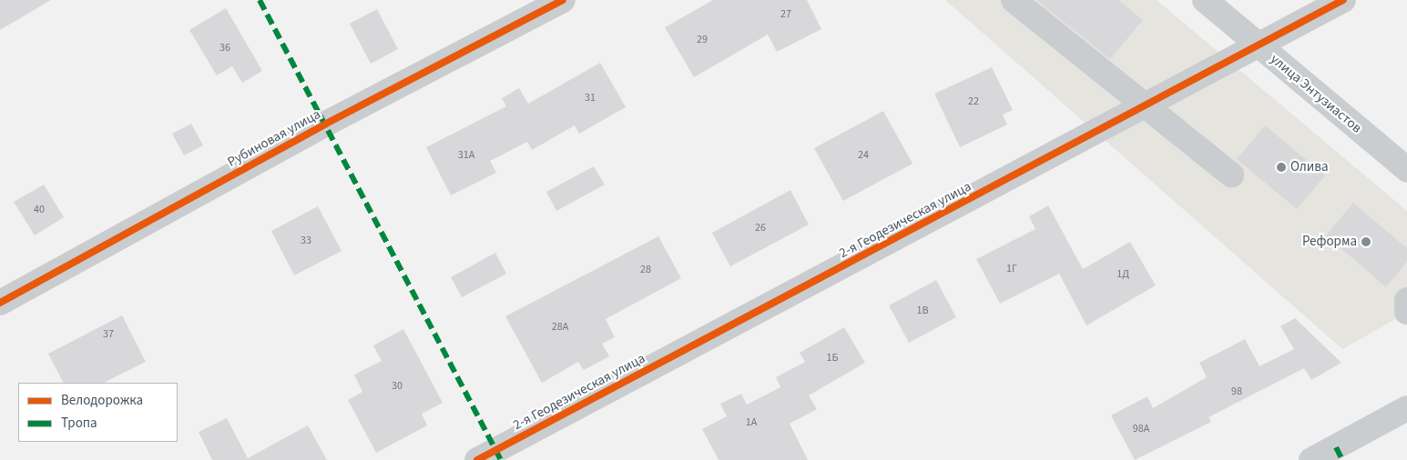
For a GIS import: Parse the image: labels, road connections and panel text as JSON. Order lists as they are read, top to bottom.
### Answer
{
  "streets": {
    "street": ["улица Энтузиастов", "Рубиновая улица", "2-я Геодезическая улица"]
  },
  "crossings": [
    ["улица Энтузиастов", "2-я Геодезическая улица"]
  ],
  "places": ["Олива", "Реформа"],
  "house_numbers": [
    "27",
    "29",
    "36",
    "31",
    "22",
    "31А",
    "24",
    "40",
    "26",
    "33",
    "1Г",
    "28",
    "1Д",
    "1В",
    "28А",
    "37",
    "1Б",
    "30",
    "98",
    "1А",
    "98А"
  ],
  "legend": ["Велодорожка", "Тропа"]
}
